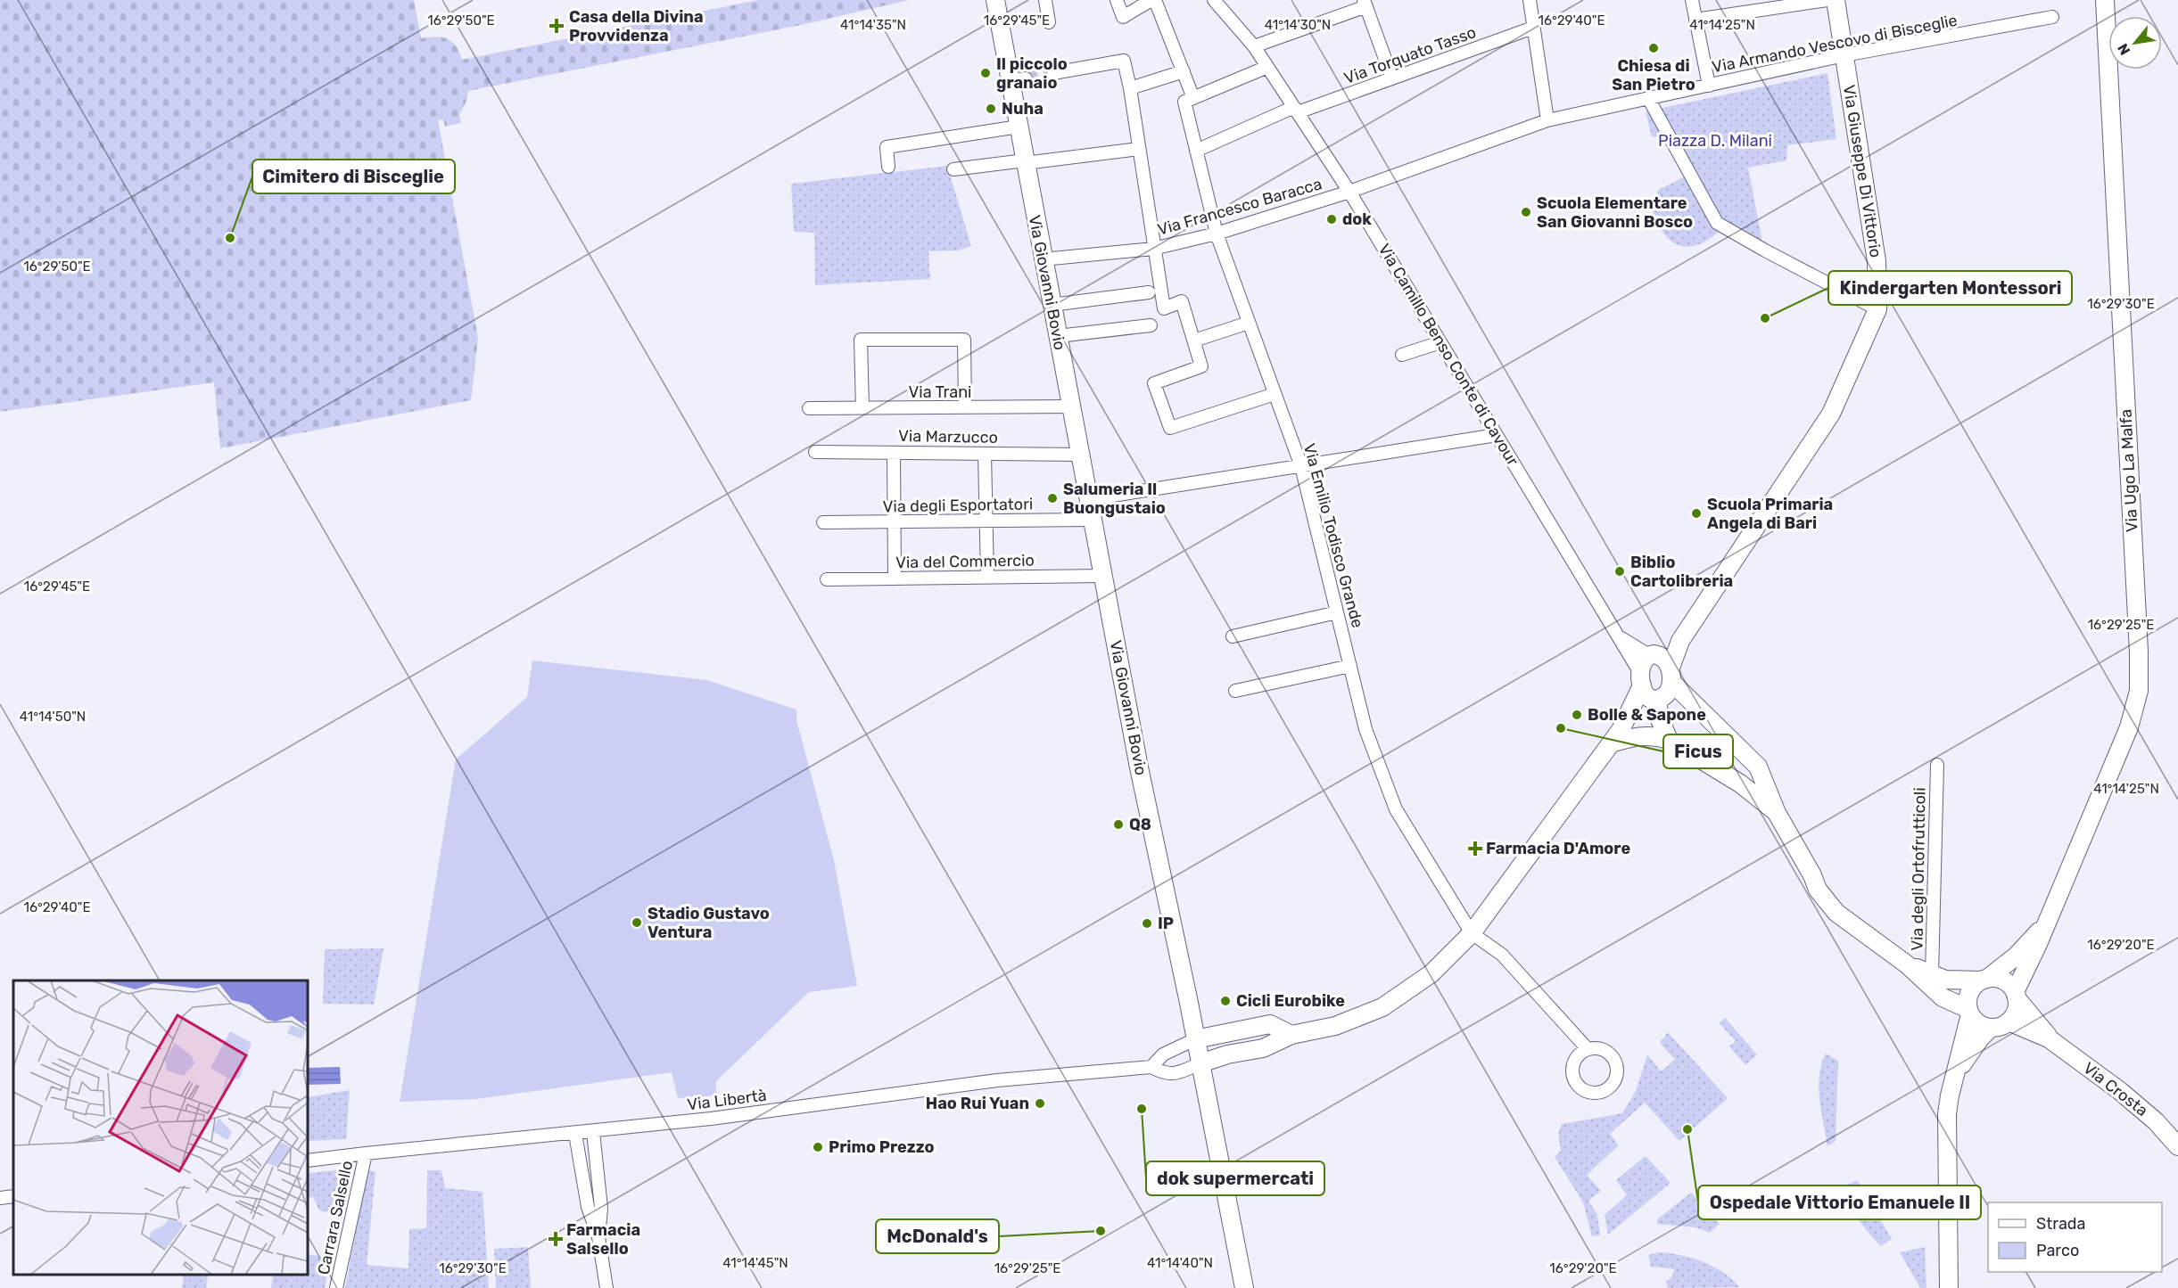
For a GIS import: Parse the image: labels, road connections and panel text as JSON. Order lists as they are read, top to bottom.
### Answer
{
  "streets": {
    "street": [
      "Via Armando Vescovo di Bisceglie",
      "Via Torquato Tasso",
      "Via Giuseppe Di Vittorio",
      "Via Francesco Baracca",
      "Via Giovanni Bovio",
      "Via Camillo Benso Conte di Cavour",
      "Via Trani",
      "Via Marzucco",
      "Via Ugo La Malfa",
      "Via degli Esportatori",
      "Via Emilio Todisco Grande",
      "Via del Commercio",
      "Via degli Ortofrutticoli",
      "Via Crosta",
      "Via Libertà",
      "Carrara Salsello"
    ]
  },
  "crossings": [
    ["Via Armando Vescovo di Bisceglie", "Via Giuseppe Di Vittorio"],
    ["Via Armando Vescovo di Bisceglie", "Via Francesco Baracca"],
    ["Via Armando Vescovo di Bisceglie", "Via Camillo Benso Conte di Cavour"],
    ["Via Torquato Tasso", "Via Camillo Benso Conte di Cavour"],
    ["Via Torquato Tasso", "Via Emilio Todisco Grande"],
    ["Via Giuseppe Di Vittorio", "Via Giovanni Bovio"],
    ["Via Giuseppe Di Vittorio", "Via Camillo Benso Conte di Cavour"],
    ["Via Giuseppe Di Vittorio", "Via Emilio Todisco Grande"],
    ["Via Giuseppe Di Vittorio", "Via Libertà"],
    ["Via Francesco Baracca", "Via Giovanni Bovio"],
    ["Via Francesco Baracca", "Via Camillo Benso Conte di Cavour"],
    ["Via Francesco Baracca", "Via Emilio Todisco Grande"],
    ["Via Giovanni Bovio", "Via Trani"],
    ["Via Giovanni Bovio", "Via Marzucco"],
    ["Via Giovanni Bovio", "Via degli Esportatori"],
    ["Via Giovanni Bovio", "Via del Commercio"],
    ["Via Giovanni Bovio", "Via Libertà"],
    ["Via Libertà", "Carrara Salsello"]
  ],
  "parks": ["Piazza D. Milani"],
  "places": {
    "health": ["Casa della Divina Provvidenza", "Farmacia D'Amore", "Farmacia Salsello"],
    "other": [
      "Chiesa di San Pietro",
      "Il piccolo granaio",
      "Nuha",
      "Scuola Elementare San Giovanni Bosco",
      "dok",
      "Cimitero di Bisceglie",
      "Kindergarten Montessori",
      "Salumeria Il Buongustaio",
      "Scuola Primaria Angela di Bari",
      "Biblio Cartolibreria",
      "Bolle & Sapone",
      "Ficus",
      "Q8",
      "Stadio Gustavo Ventura",
      "IP",
      "Cicli Eurobike",
      "Hao Rui Yuan",
      "dok supermercati",
      "Ospedale Vittorio Emanuele II",
      "Primo Prezzo",
      "McDonald's"
    ]
  },
  "legend": ["Strada", "Parco"],
  "north": "bottom left",
  "coordinates": [
    "16°29'50\"E",
    "16°29'45\"E",
    "16°29'40\"E",
    "41°14'35\"N",
    "41°14'30\"N",
    "41°14'25\"N",
    "16°29'30\"E",
    "16°29'25\"E",
    "41°14'50\"N",
    "16°29'20\"E",
    "41°14'45\"N",
    "41°14'40\"N"
  ]
}
